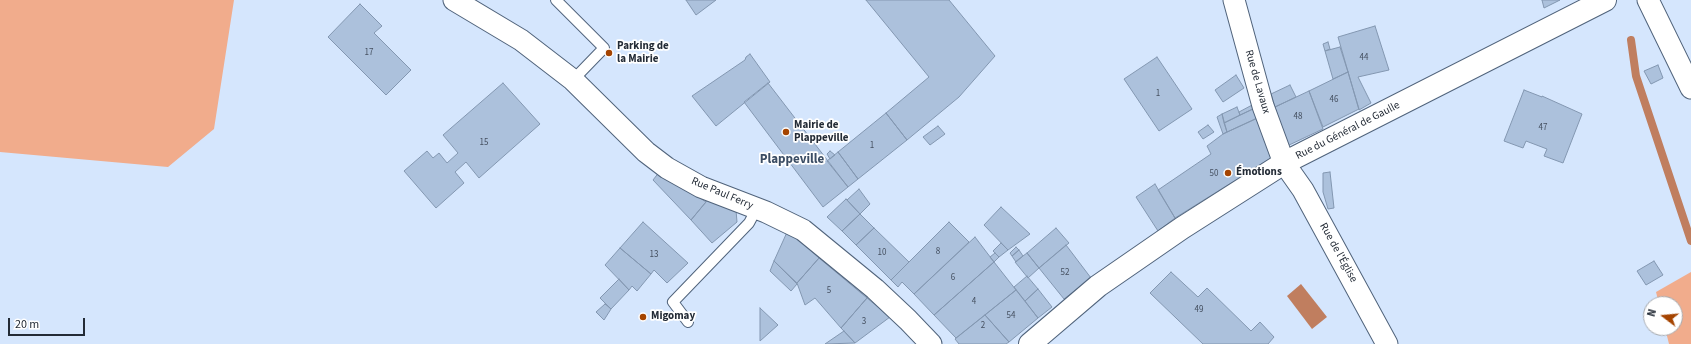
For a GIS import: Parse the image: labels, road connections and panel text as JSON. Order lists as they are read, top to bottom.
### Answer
{
  "streets": {
    "street": [
      "Rue de Lavaux",
      "Rue du Général de Gaulle",
      "Rue Paul Ferry",
      "Rue de l'Église"
    ]
  },
  "crossings": [
    ["Rue de Lavaux", "Rue du Général de Gaulle"],
    ["Rue de Lavaux", "Rue de l'Église"],
    ["Rue du Général de Gaulle", "Rue de l'Église"]
  ],
  "districts": ["Plappeville"],
  "places": [
    "Parking de la Mairie",
    "Mairie de Plappeville",
    "Émotions",
    "Migomay"
  ],
  "house_numbers": [
    "17",
    "44",
    "1",
    "46",
    "48",
    "47",
    "15",
    "1",
    "50",
    "8",
    "10",
    "13",
    "52",
    "6",
    "5",
    "4",
    "49",
    "54",
    "3",
    "2"
  ],
  "scale_bar": "20 m",
  "north": "left"
}
